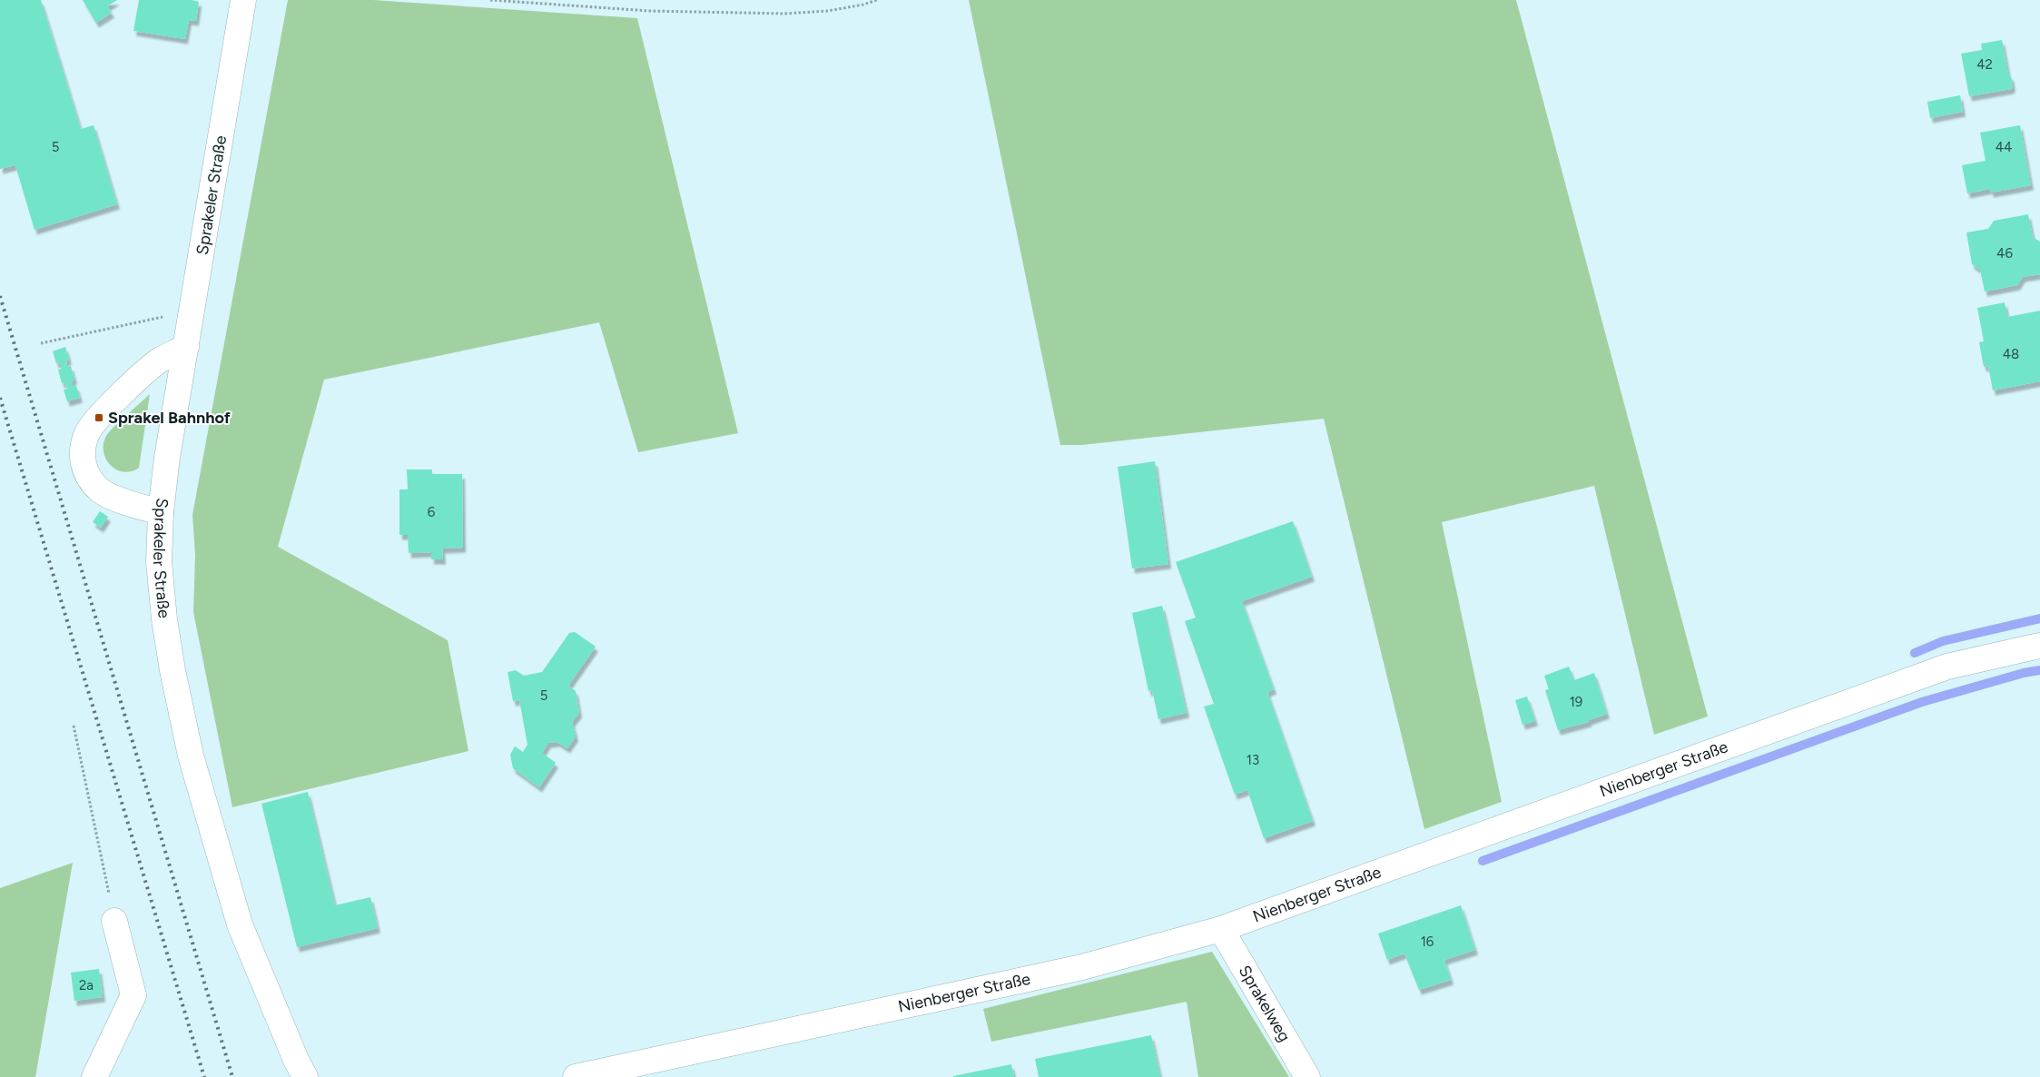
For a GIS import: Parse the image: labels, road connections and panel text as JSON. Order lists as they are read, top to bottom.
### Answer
{
  "streets": {
    "street": ["Sprakeler Straße", "Nienberger Straße", "Sprakelweg"]
  },
  "crossings": [
    ["Nienberger Straße", "Sprakelweg"]
  ],
  "places": {
    "transit": ["Sprakel Bahnhof"]
  },
  "house_numbers": [
    "42",
    "5",
    "44",
    "46",
    "48",
    "6",
    "5",
    "19",
    "13",
    "16",
    "2a"
  ]
}
